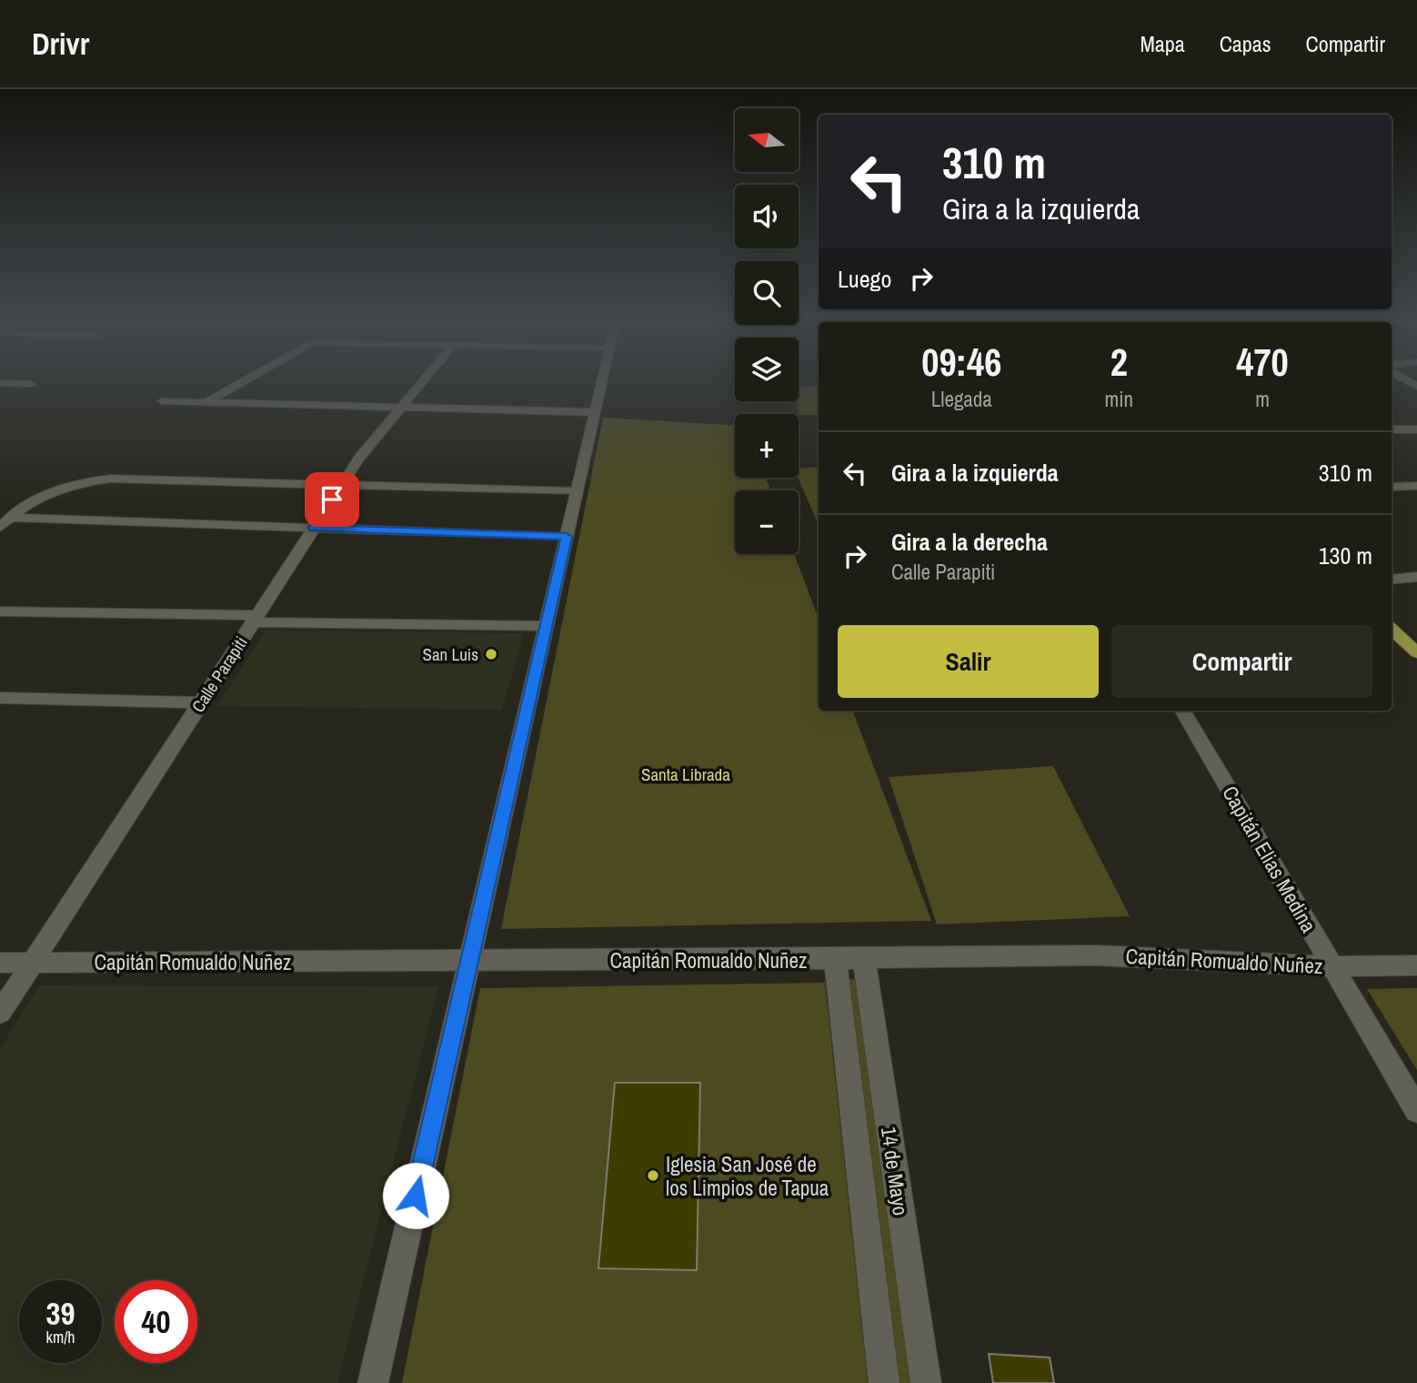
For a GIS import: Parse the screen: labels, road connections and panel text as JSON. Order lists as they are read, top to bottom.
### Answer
{
  "streets": {
    "street": [
      "Calle Parapiti",
      "Capitán Elias Medina",
      "Capitán Romualdo Nuñez",
      "14 de Mayo"
    ]
  },
  "crossings": [
    ["Calle Parapiti", "Capitán Romualdo Nuñez"],
    ["Capitán Elias Medina", "Capitán Romualdo Nuñez"],
    ["Capitán Romualdo Nuñez", "14 de Mayo"]
  ],
  "parks": ["Santa Librada"],
  "places": ["San Luis", "Iglesia San José de los Limpios de Tapua"],
  "north": "left",
  "page": {
    "header": "Drivr",
    "nav": ["Mapa", "Capas", "Compartir"],
    "map_buttons": ["+", "−"],
    "turn": ["310 m", "Gira a la izquierda"],
    "then": "Luego",
    "eta": [
      "09:46",
      "Llegada",
      "2",
      "min",
      "470",
      "m"
    ],
    "list": [
      {
        "name": "Gira a la izquierda",
        "value": "310 m"
      },
      {
        "name": "Gira a la derecha",
        "note": "Calle Parapiti",
        "value": "130 m"
      }
    ],
    "buttons": ["Salir", "Compartir"],
    "speed": "39 km/h",
    "limit": "40"
  }
}
